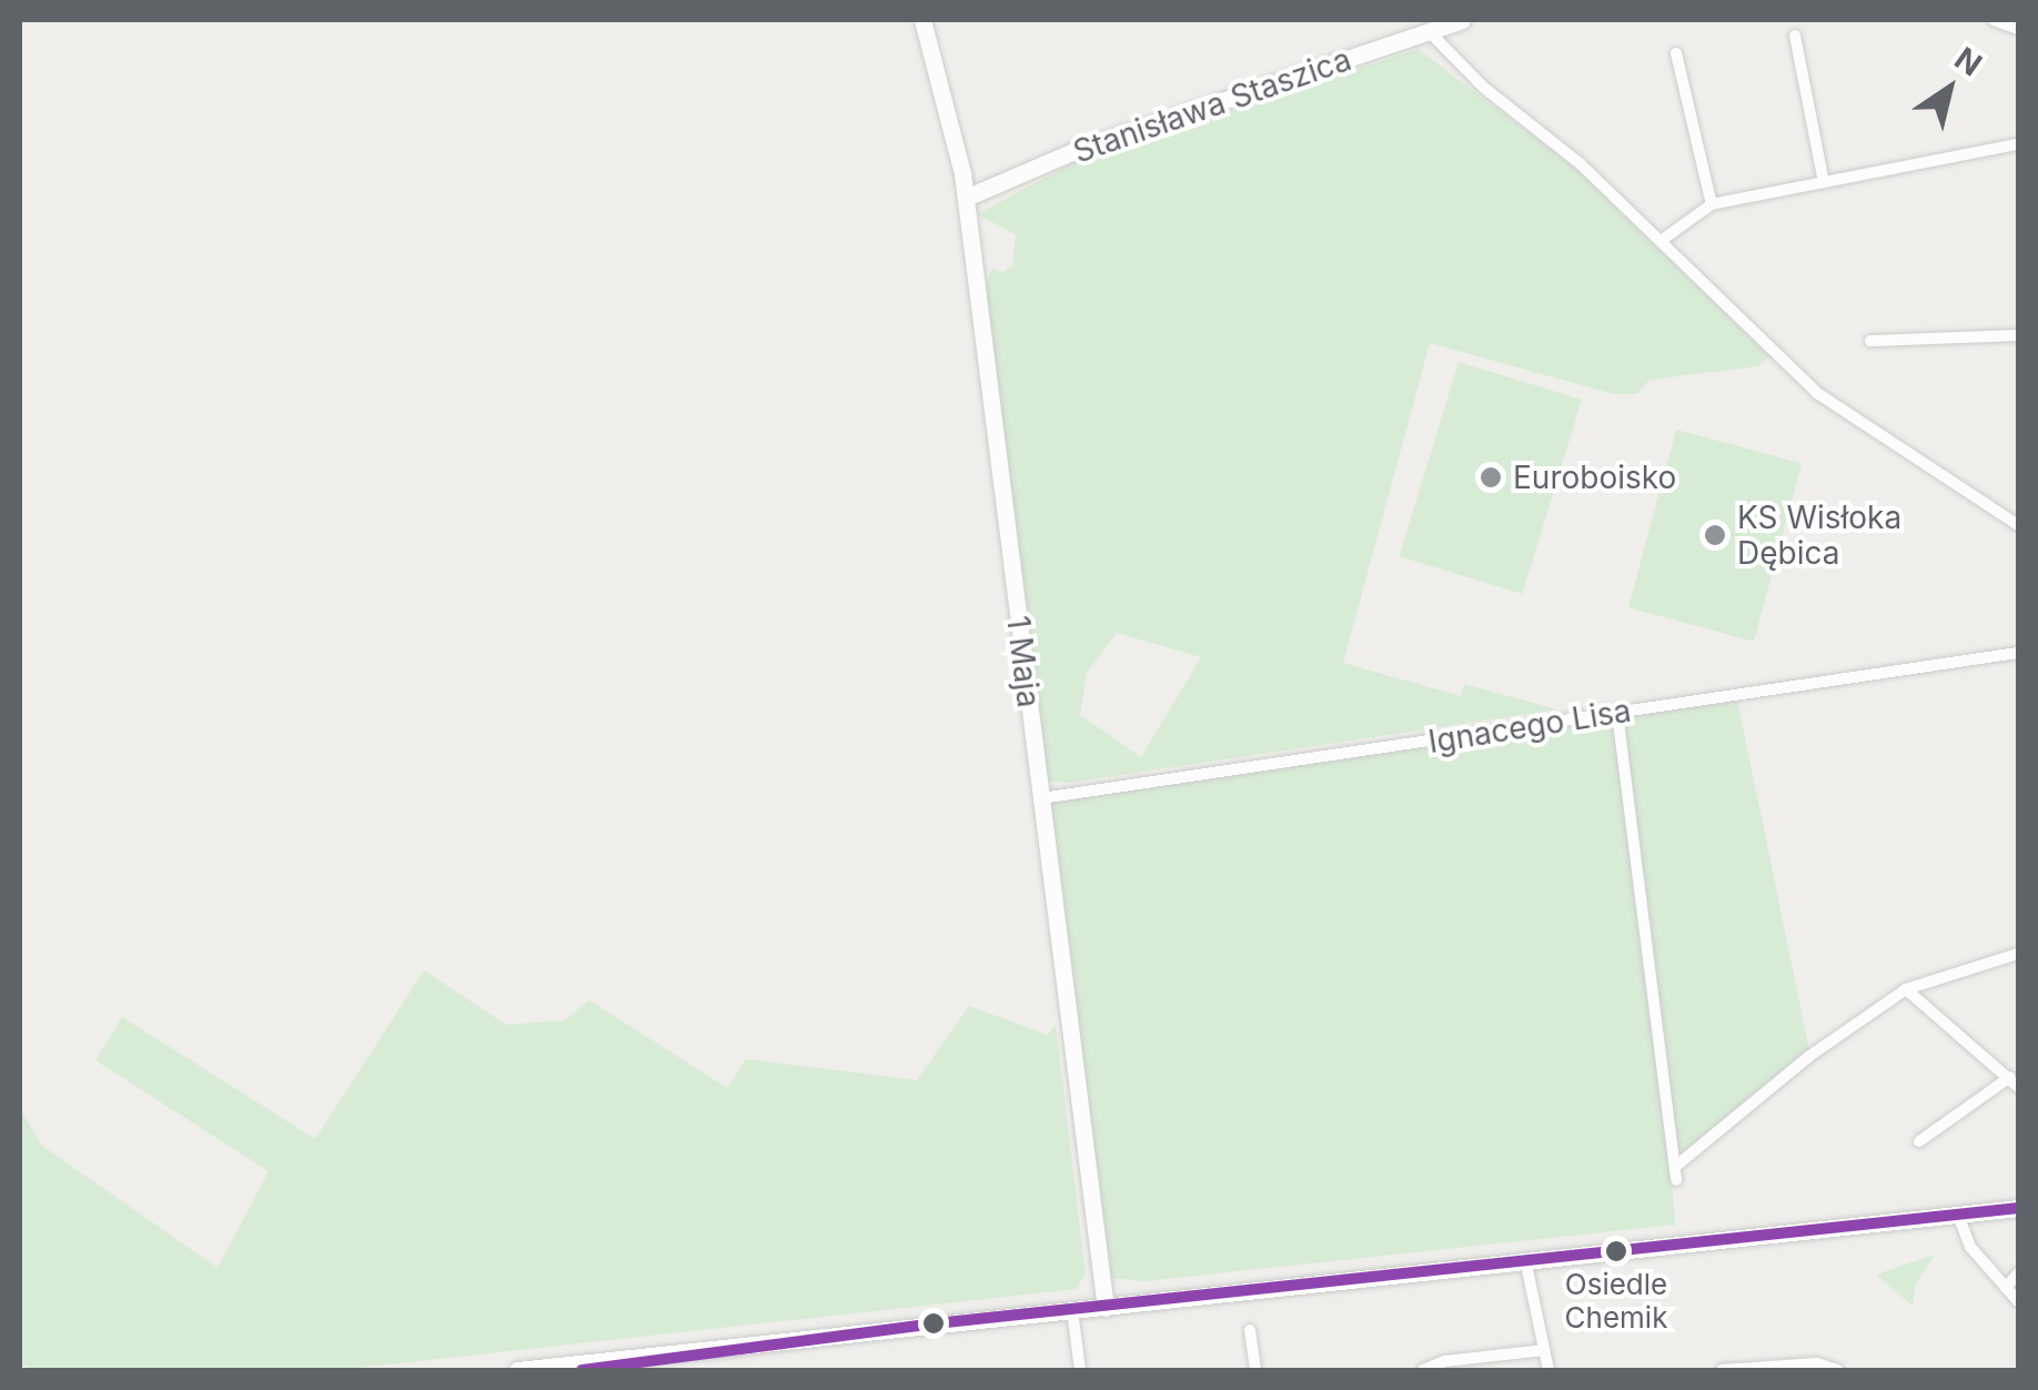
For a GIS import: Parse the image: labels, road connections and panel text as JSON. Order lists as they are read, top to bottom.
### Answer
{
  "streets": {
    "street": ["Stanisława Staszica", "1 Maja", "Ignacego Lisa"]
  },
  "crossings": [
    ["Stanisława Staszica", "1 Maja"],
    ["1 Maja", "Ignacego Lisa"]
  ],
  "places": ["Euroboisko", "KS Wisłoka Dębica", "Osiedle Chemik"],
  "north": "top right"
}
